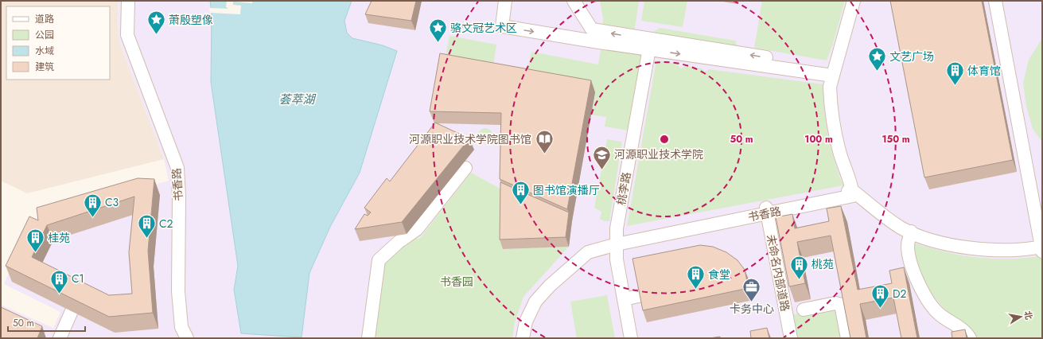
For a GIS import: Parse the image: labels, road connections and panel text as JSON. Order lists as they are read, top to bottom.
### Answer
{
  "streets": {
    "street": ["书香路", "桃李路", "未命名内部道路"]
  },
  "crossings": [
    ["书香路", "桃李路"],
    ["书香路", "未命名内部道路"]
  ],
  "water": ["荟萃湖"],
  "parks": ["书香园"],
  "places": {
    "place": ["萧殷塑像", "骆文冠艺术区", "文艺广场"],
    "building": [
      "体育馆",
      "图书馆演播厅",
      "C3",
      "C2",
      "桂苑",
      "桃苑",
      "食堂",
      "C1",
      "D2"
    ],
    "library": ["河源职业技术学院图书馆"],
    "school or university": ["河源职业技术学院"],
    "office": ["卡务中心"]
  },
  "legend": [
    "道路",
    "公园",
    "水域",
    "建筑"
  ],
  "scale_bar": "50 m",
  "north": "right",
  "rings": ["50 m", "100 m", "150 m"]
}
